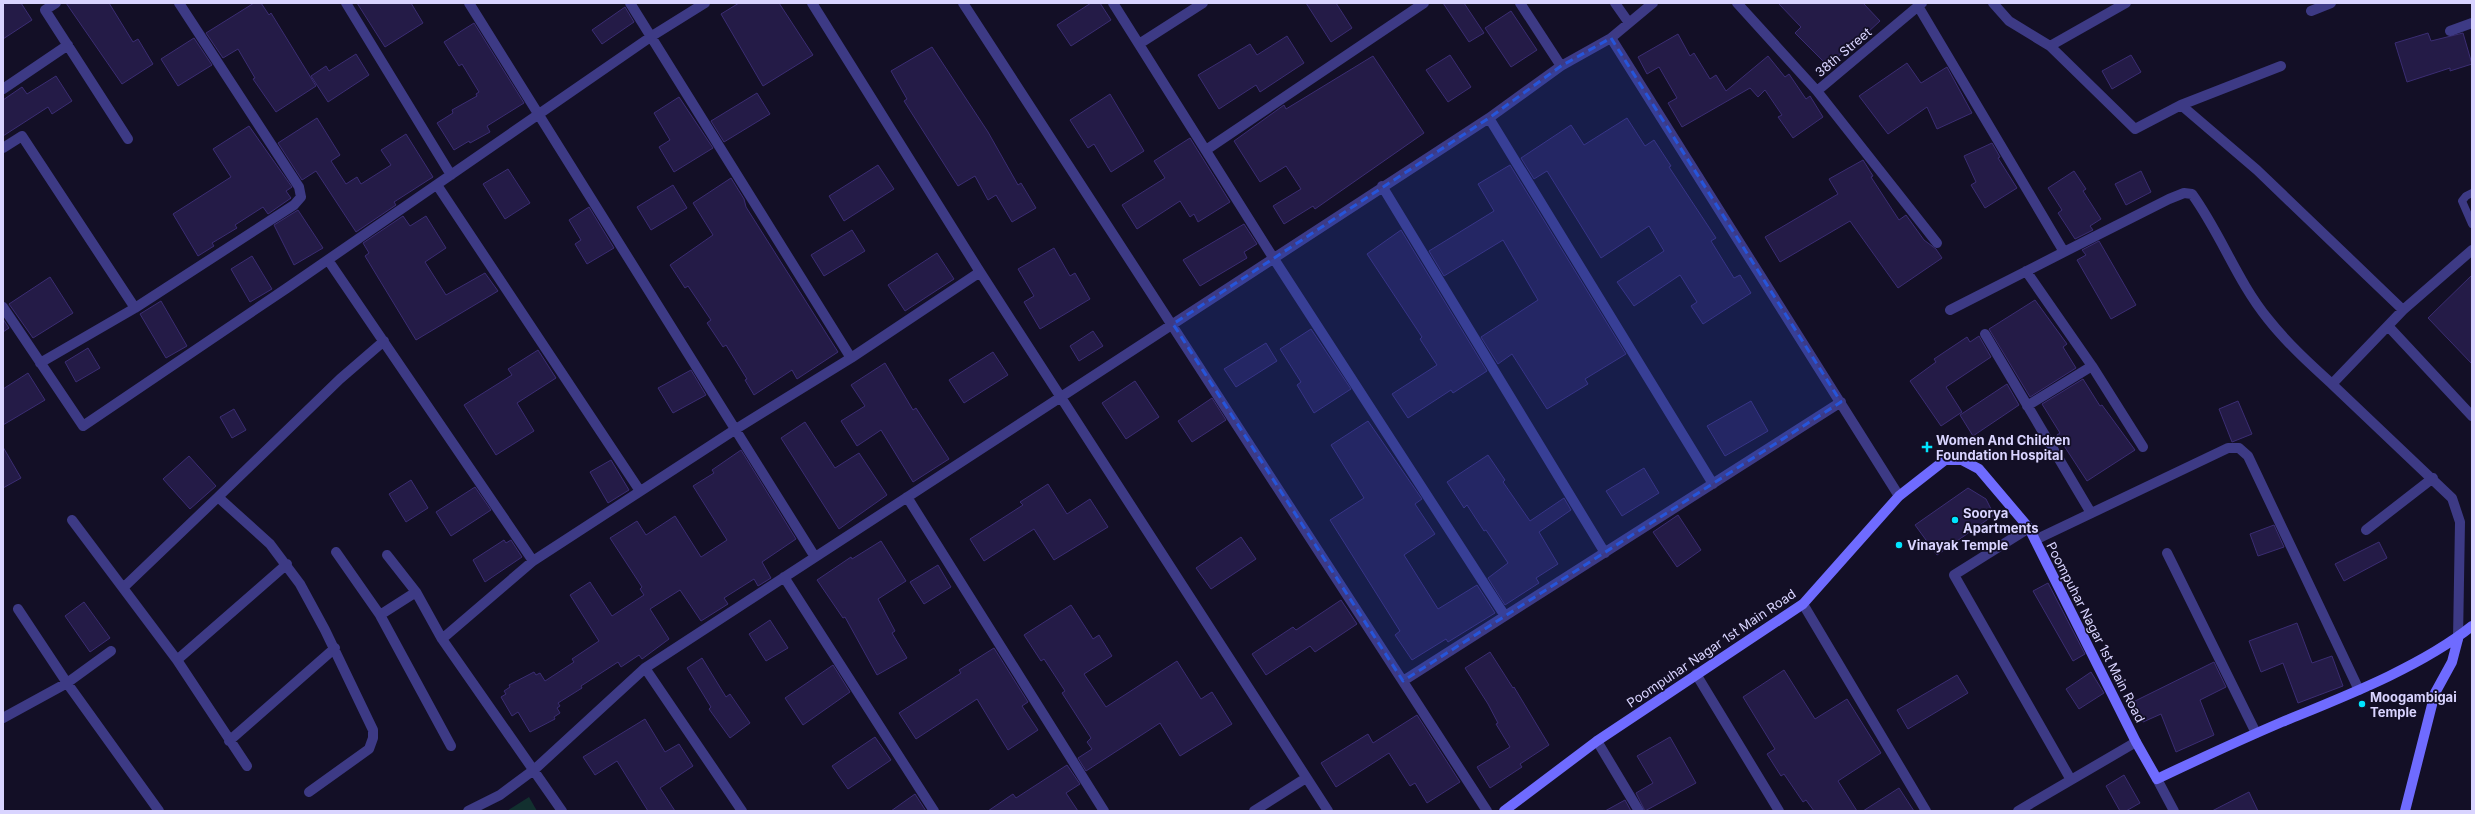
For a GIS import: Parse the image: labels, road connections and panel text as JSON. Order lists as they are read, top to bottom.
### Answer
{
  "streets": {
    "main road": ["Poompuhar Nagar 1st Main Road"],
    "street": ["38th Street"]
  },
  "places": {
    "health": ["Women And Children Foundation Hospital"],
    "other": ["Soorya Apartments", "Vinayak Temple", "Moogambigai Temple"]
  }
}
